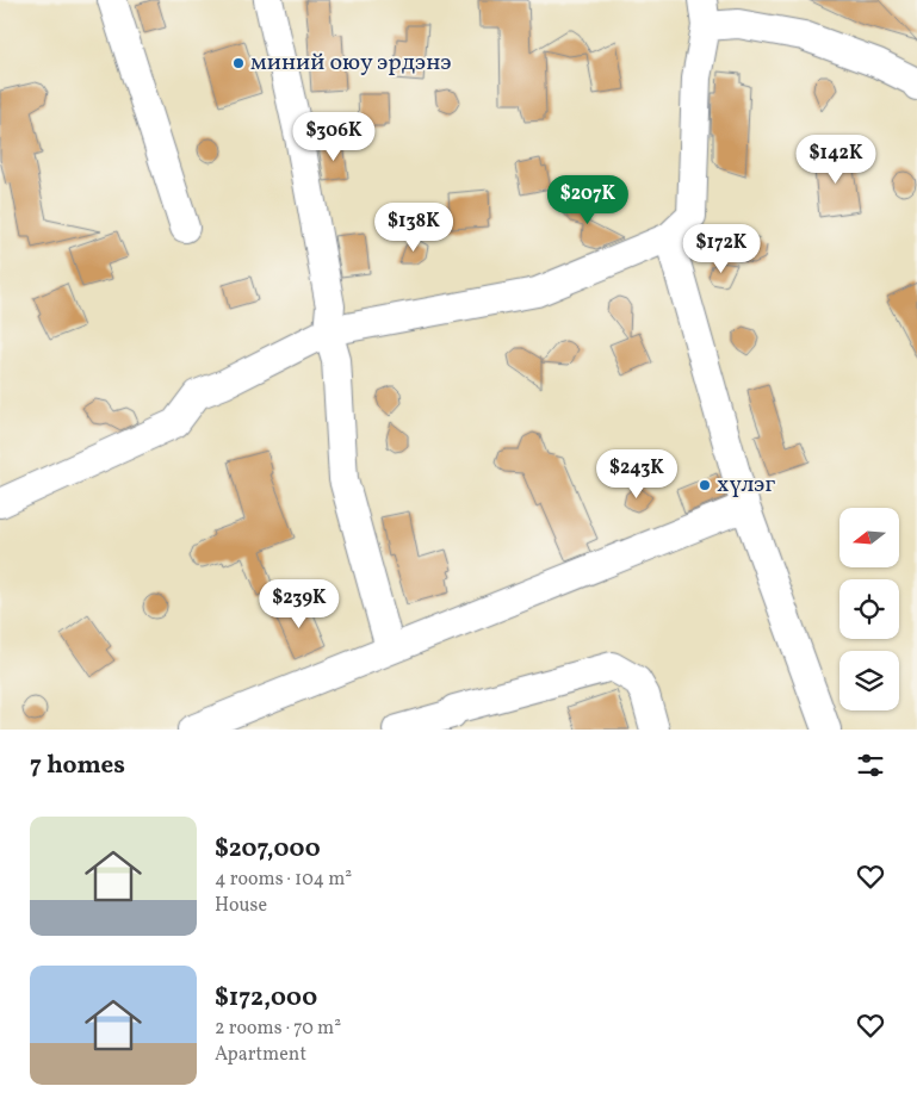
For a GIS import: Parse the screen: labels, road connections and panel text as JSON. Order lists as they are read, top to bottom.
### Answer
{
  "places": ["миний оюу эрдэнэ", "хүлэг"],
  "north": "left",
  "page": {
    "price": [
      "$306K",
      "$142K",
      "$207K",
      "$138K",
      "$172K",
      "$243K",
      "$239K"
    ],
    "heading": "7 homes",
    "list": [
      {
        "name": "$207,000",
        "note": "4 rooms · 104 m² · House"
      },
      {
        "name": "$172,000",
        "note": "2 rooms · 70 m² · Apartment"
      }
    ]
  }
}
